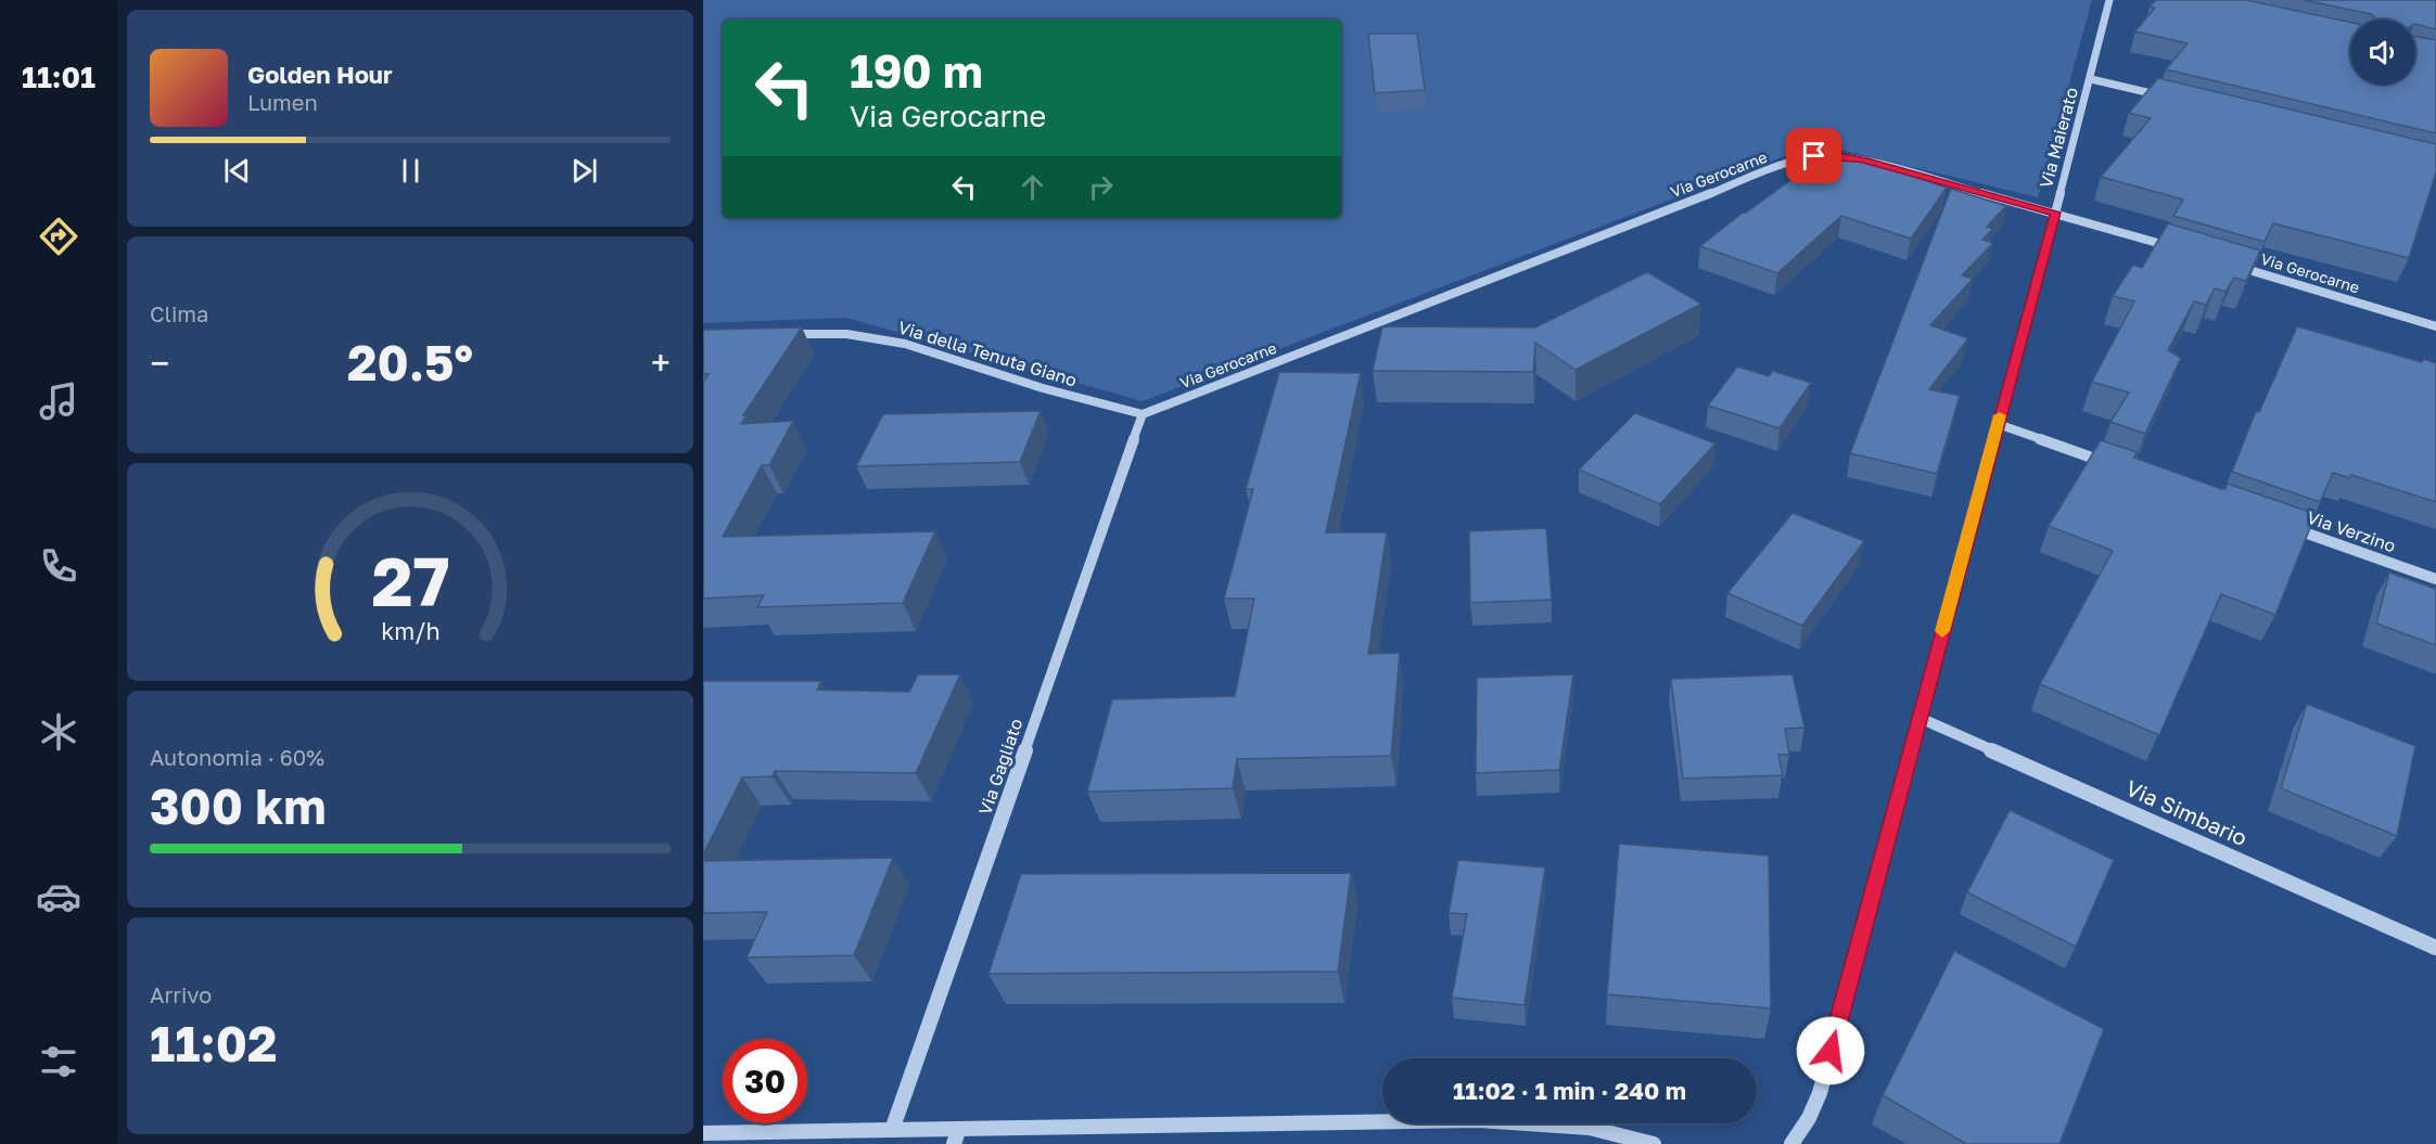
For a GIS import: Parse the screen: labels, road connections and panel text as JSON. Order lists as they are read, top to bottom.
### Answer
{
  "streets": {
    "street": [
      "Via Maierato",
      "Via Gerocarne",
      "Via della Tenuta Giano",
      "Via Verzino",
      "Via Gagliato",
      "Via Simbario"
    ]
  },
  "crossings": [
    ["Via Maierato", "Via Gerocarne"],
    ["Via Maierato", "Via Simbario"],
    ["Via Gerocarne", "Via della Tenuta Giano"],
    ["Via Gerocarne", "Via Gagliato"],
    ["Via della Tenuta Giano", "Via Gagliato"]
  ],
  "page": {
    "tabs": "11:01",
    "turn": ["190 m", "Via Gerocarne"],
    "song": ["Golden Hour", "Lumen"],
    "tile": [
      "Clima",
      ["Autonomia · 60%", "300 km"],
      ["Arrivo", "11:02"]
    ],
    "heat": ["−", "20.5°", "+"],
    "limit": "30",
    "trip": "11:02 · 1 min · 240 m",
    "gauge": ["27", "km/h"]
  }
}
